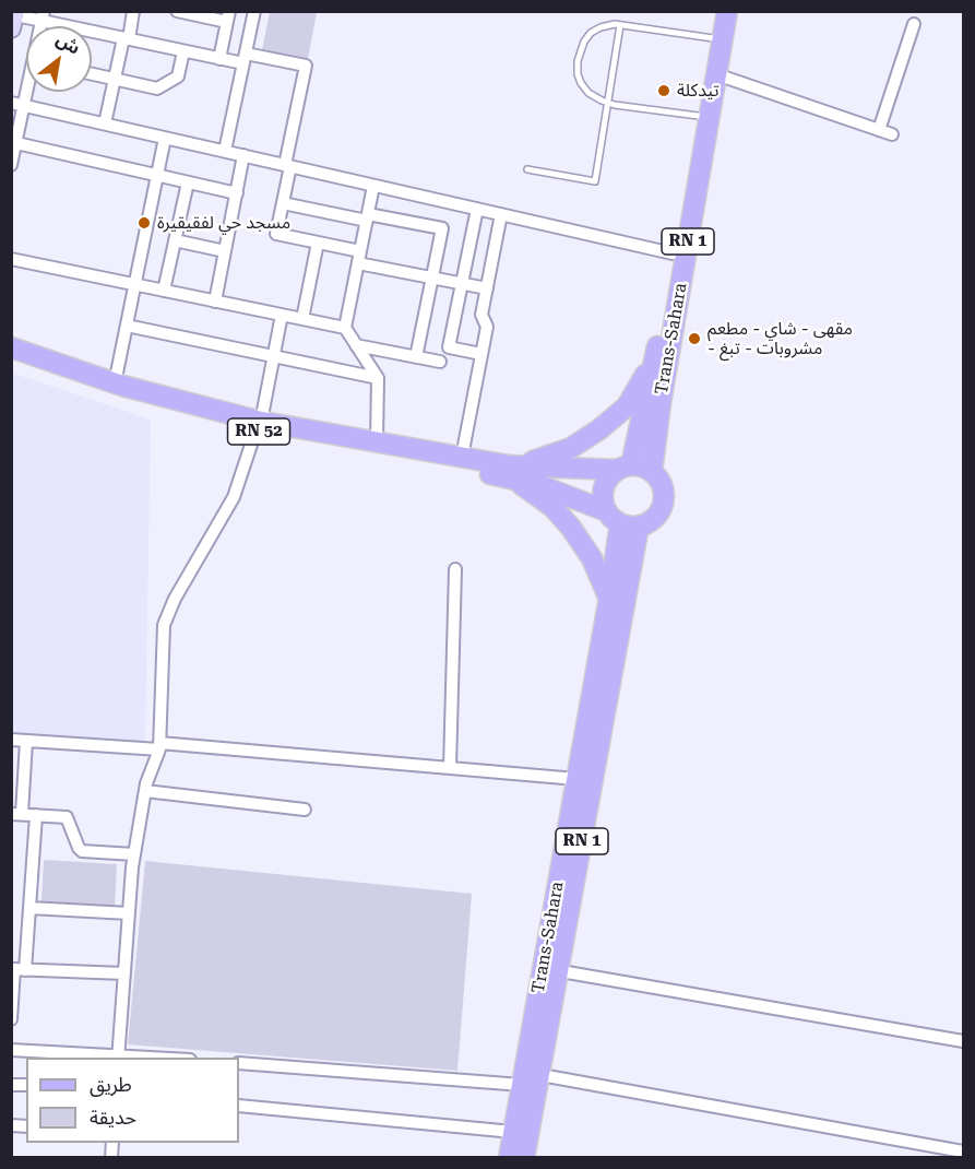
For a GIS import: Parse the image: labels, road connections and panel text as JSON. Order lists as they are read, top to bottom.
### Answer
{
  "streets": {
    "main road": ["RN 1", "Trans-Sahara", "RN 52"]
  },
  "places": ["تيدكلة", "مسجد حي لفقيقيرة", "مقهى - شاي - مطعم - مشروبات - تبغ"],
  "legend": ["طريق", "حديقة"],
  "north": "top right"
}
